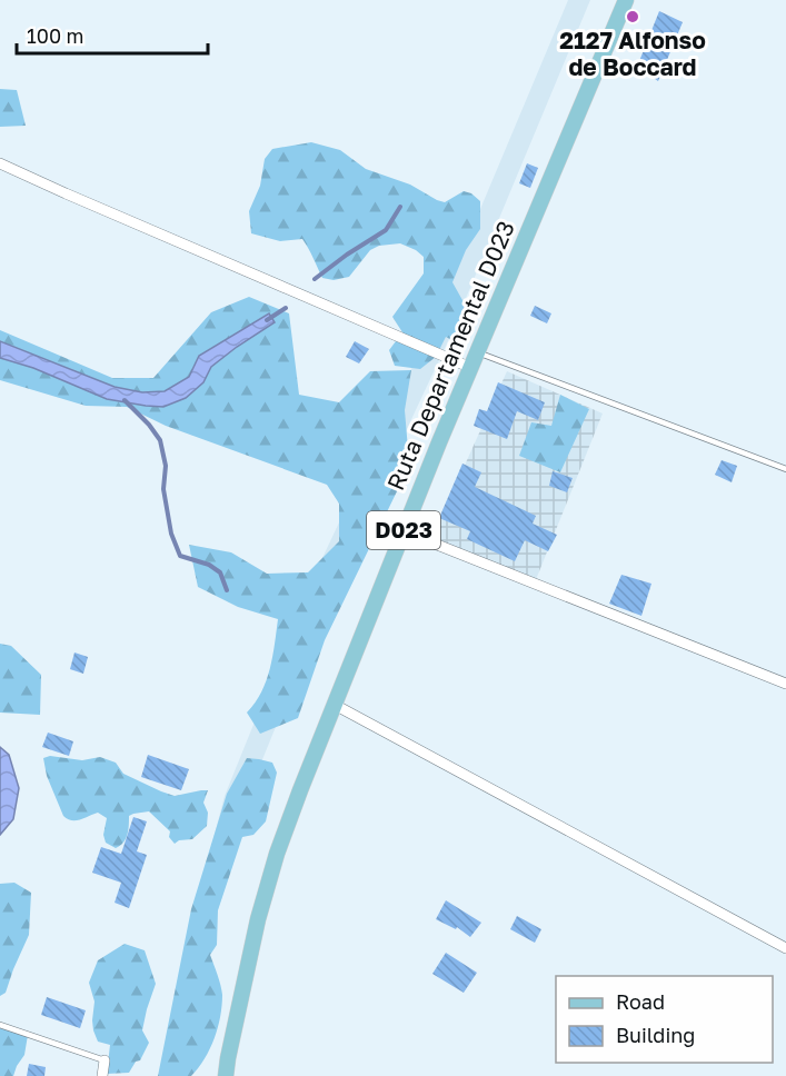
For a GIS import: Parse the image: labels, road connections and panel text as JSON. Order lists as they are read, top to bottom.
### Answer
{
  "streets": {
    "main road": ["Ruta Departamental D023", "D023"]
  },
  "places": ["2127 Alfonso de Boccard"],
  "legend": ["Road", "Building"],
  "scale_bar": "100 m"
}
